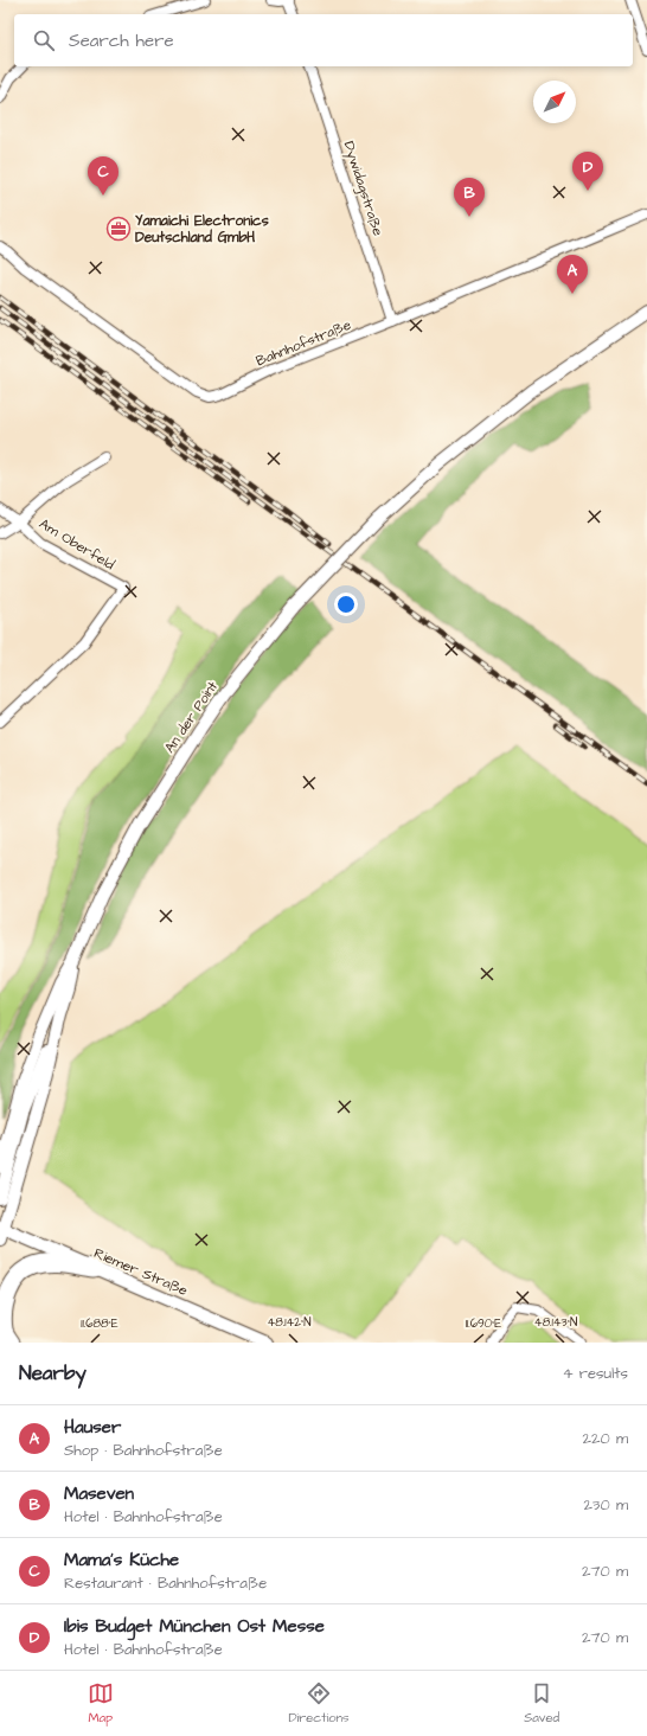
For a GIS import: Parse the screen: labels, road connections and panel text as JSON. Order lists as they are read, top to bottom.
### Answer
{
  "streets": {
    "street": [
      "Dywidagstraße",
      "Bahnhofstraße",
      "Am Oberfeld",
      "An der Point",
      "Riemer Straße"
    ]
  },
  "crossings": [
    ["Dywidagstraße", "Bahnhofstraße"],
    ["An der Point", "Riemer Straße"]
  ],
  "places": {
    "office": ["Yamaichi Electronics Deutschland GmbH"]
  },
  "north": "top right",
  "page": {
    "search": "Search here",
    "pins": [
      "D",
      "C",
      "B",
      "A"
    ],
    "heading": ["Nearby", "4 results"],
    "list": [
      {
        "mark": "A",
        "name": "Hauser",
        "note": "Shop · Bahnhofstraße",
        "value": "220 m"
      },
      {
        "mark": "B",
        "name": "Maseven",
        "note": "Hotel · Bahnhofstraße",
        "value": "230 m"
      },
      {
        "mark": "C",
        "name": "Mama's Küche",
        "note": "Restaurant · Bahnhofstraße",
        "value": "270 m"
      },
      {
        "mark": "D",
        "name": "Ibis Budget München Ost Messe",
        "note": "Hotel · Bahnhofstraße",
        "value": "270 m"
      }
    ],
    "nav": ["Map", "Directions", "Saved"]
  },
  "coordinates": [
    "48.142°N",
    "48.143°N",
    "11.688°E",
    "11.690°E"
  ]
}
